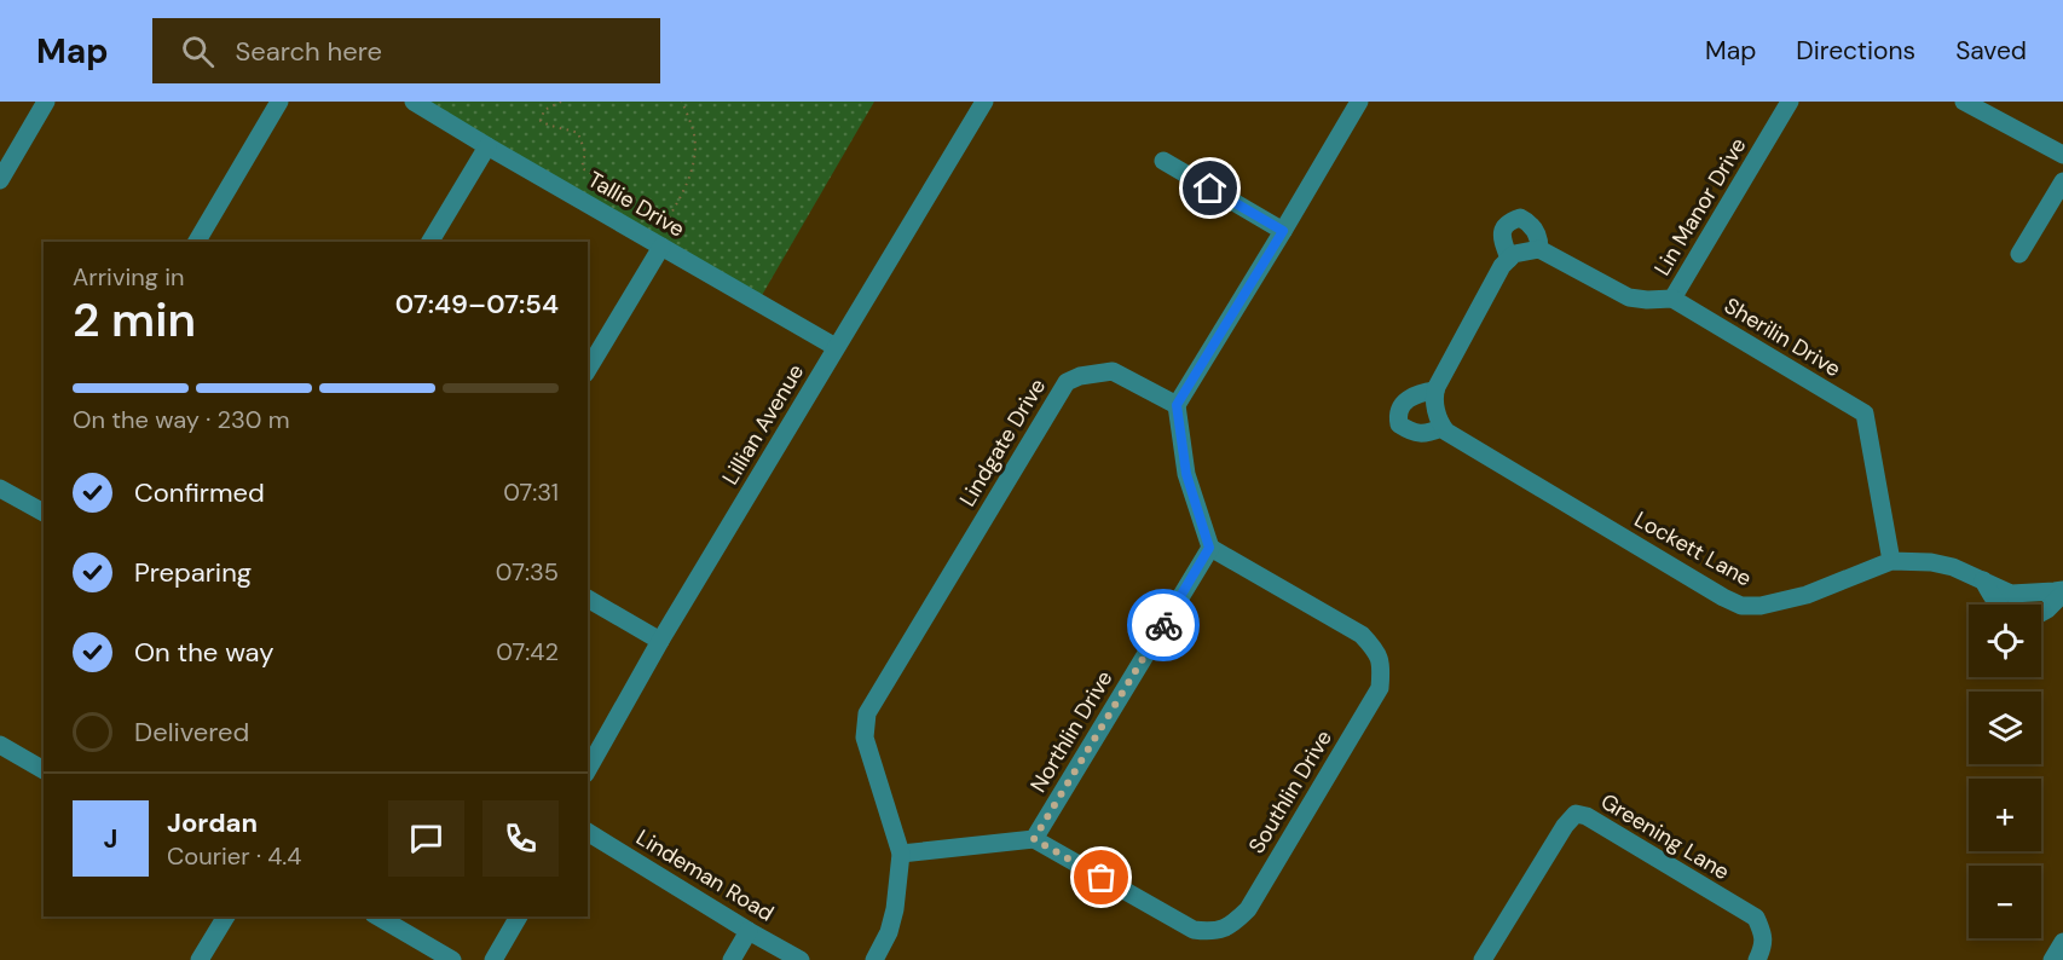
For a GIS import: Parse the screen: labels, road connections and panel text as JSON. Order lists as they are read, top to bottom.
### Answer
{
  "streets": {
    "street": [
      "Tallie Drive",
      "Lin Manor Drive",
      "Sherilin Drive",
      "Lillian Avenue",
      "Lindgate Drive",
      "Lockett Lane",
      "Northlin Drive",
      "Southlin Drive",
      "Greening Lane",
      "Lindeman Road"
    ]
  },
  "crossings": [
    ["Tallie Drive", "Lillian Avenue"],
    ["Lin Manor Drive", "Sherilin Drive"],
    ["Sherilin Drive", "Lockett Lane"],
    ["Northlin Drive", "Southlin Drive"]
  ],
  "page": {
    "header": "Map",
    "search": "Search here",
    "nav": ["Map", "Directions", "Saved"],
    "heading": ["2 min", "Arriving in", "07:49–07:54"],
    "panel": ["Jordan", "Courier · 4.4"],
    "bar": "On the way · 230 m",
    "list": [
      ["Confirmed", "07:31"],
      ["Preparing", "07:35"],
      ["On the way", "07:42"],
      "Delivered"
    ],
    "map_buttons": ["+", "−"],
    "round": "J"
  }
}
